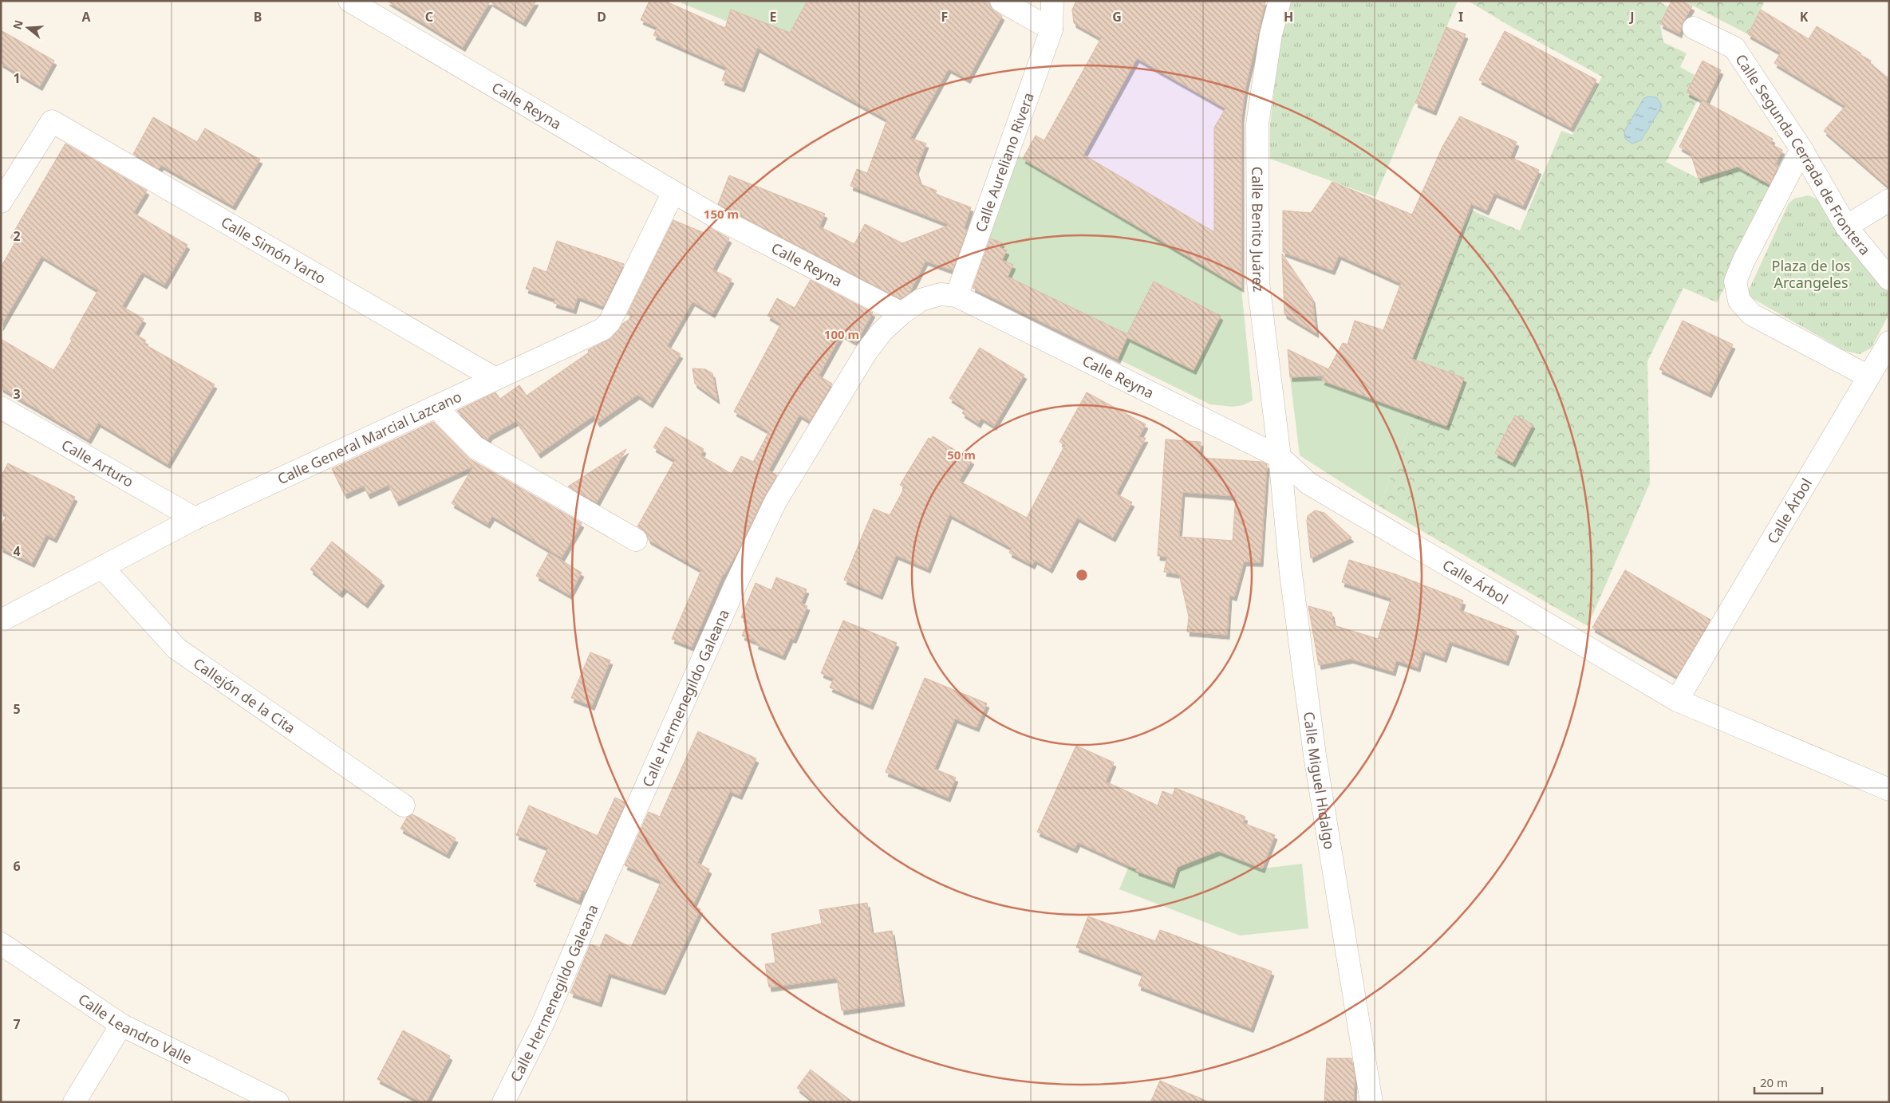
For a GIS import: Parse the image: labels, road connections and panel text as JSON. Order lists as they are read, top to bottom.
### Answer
{
  "streets": {
    "street": [
      "Calle Reyna",
      "Calle Segunda Cerrada de Frontera",
      "Calle Aureliano Rivera",
      "Calle Benito Juárez",
      "Calle Simón Yarto",
      "Calle General Marcial Lazcano",
      "Calle Arturo",
      "Calle Árbol",
      "Callejón de la Cita",
      "Calle Hermenegildo Galeana",
      "Calle Miguel Hidalgo",
      "Calle Leandro Valle"
    ]
  },
  "crossings": [
    ["Calle Reyna", "Calle Aureliano Rivera"],
    ["Calle Reyna", "Calle Benito Juárez"],
    ["Calle Reyna", "Calle General Marcial Lazcano"],
    ["Calle Reyna", "Calle Árbol"],
    ["Calle Reyna", "Calle Hermenegildo Galeana"],
    ["Calle Reyna", "Calle Miguel Hidalgo"],
    ["Calle Benito Juárez", "Calle Árbol"],
    ["Calle Benito Juárez", "Calle Miguel Hidalgo"],
    ["Calle Simón Yarto", "Calle General Marcial Lazcano"],
    ["Calle General Marcial Lazcano", "Calle Arturo"],
    ["Calle General Marcial Lazcano", "Callejón de la Cita"],
    ["Calle Árbol", "Calle Miguel Hidalgo"]
  ],
  "parks": ["Plaza de los Arcangeles"],
  "scale_bar": "20 m",
  "north": "left",
  "grid": {
    "columns": [
      "A",
      "B",
      "C",
      "D",
      "E",
      "F",
      "G",
      "H",
      "I",
      "J",
      "K"
    ],
    "rows": [
      "1",
      "2",
      "3",
      "4",
      "5",
      "6",
      "7"
    ]
  },
  "rings": ["150 m", "100 m", "50 m"]
}
